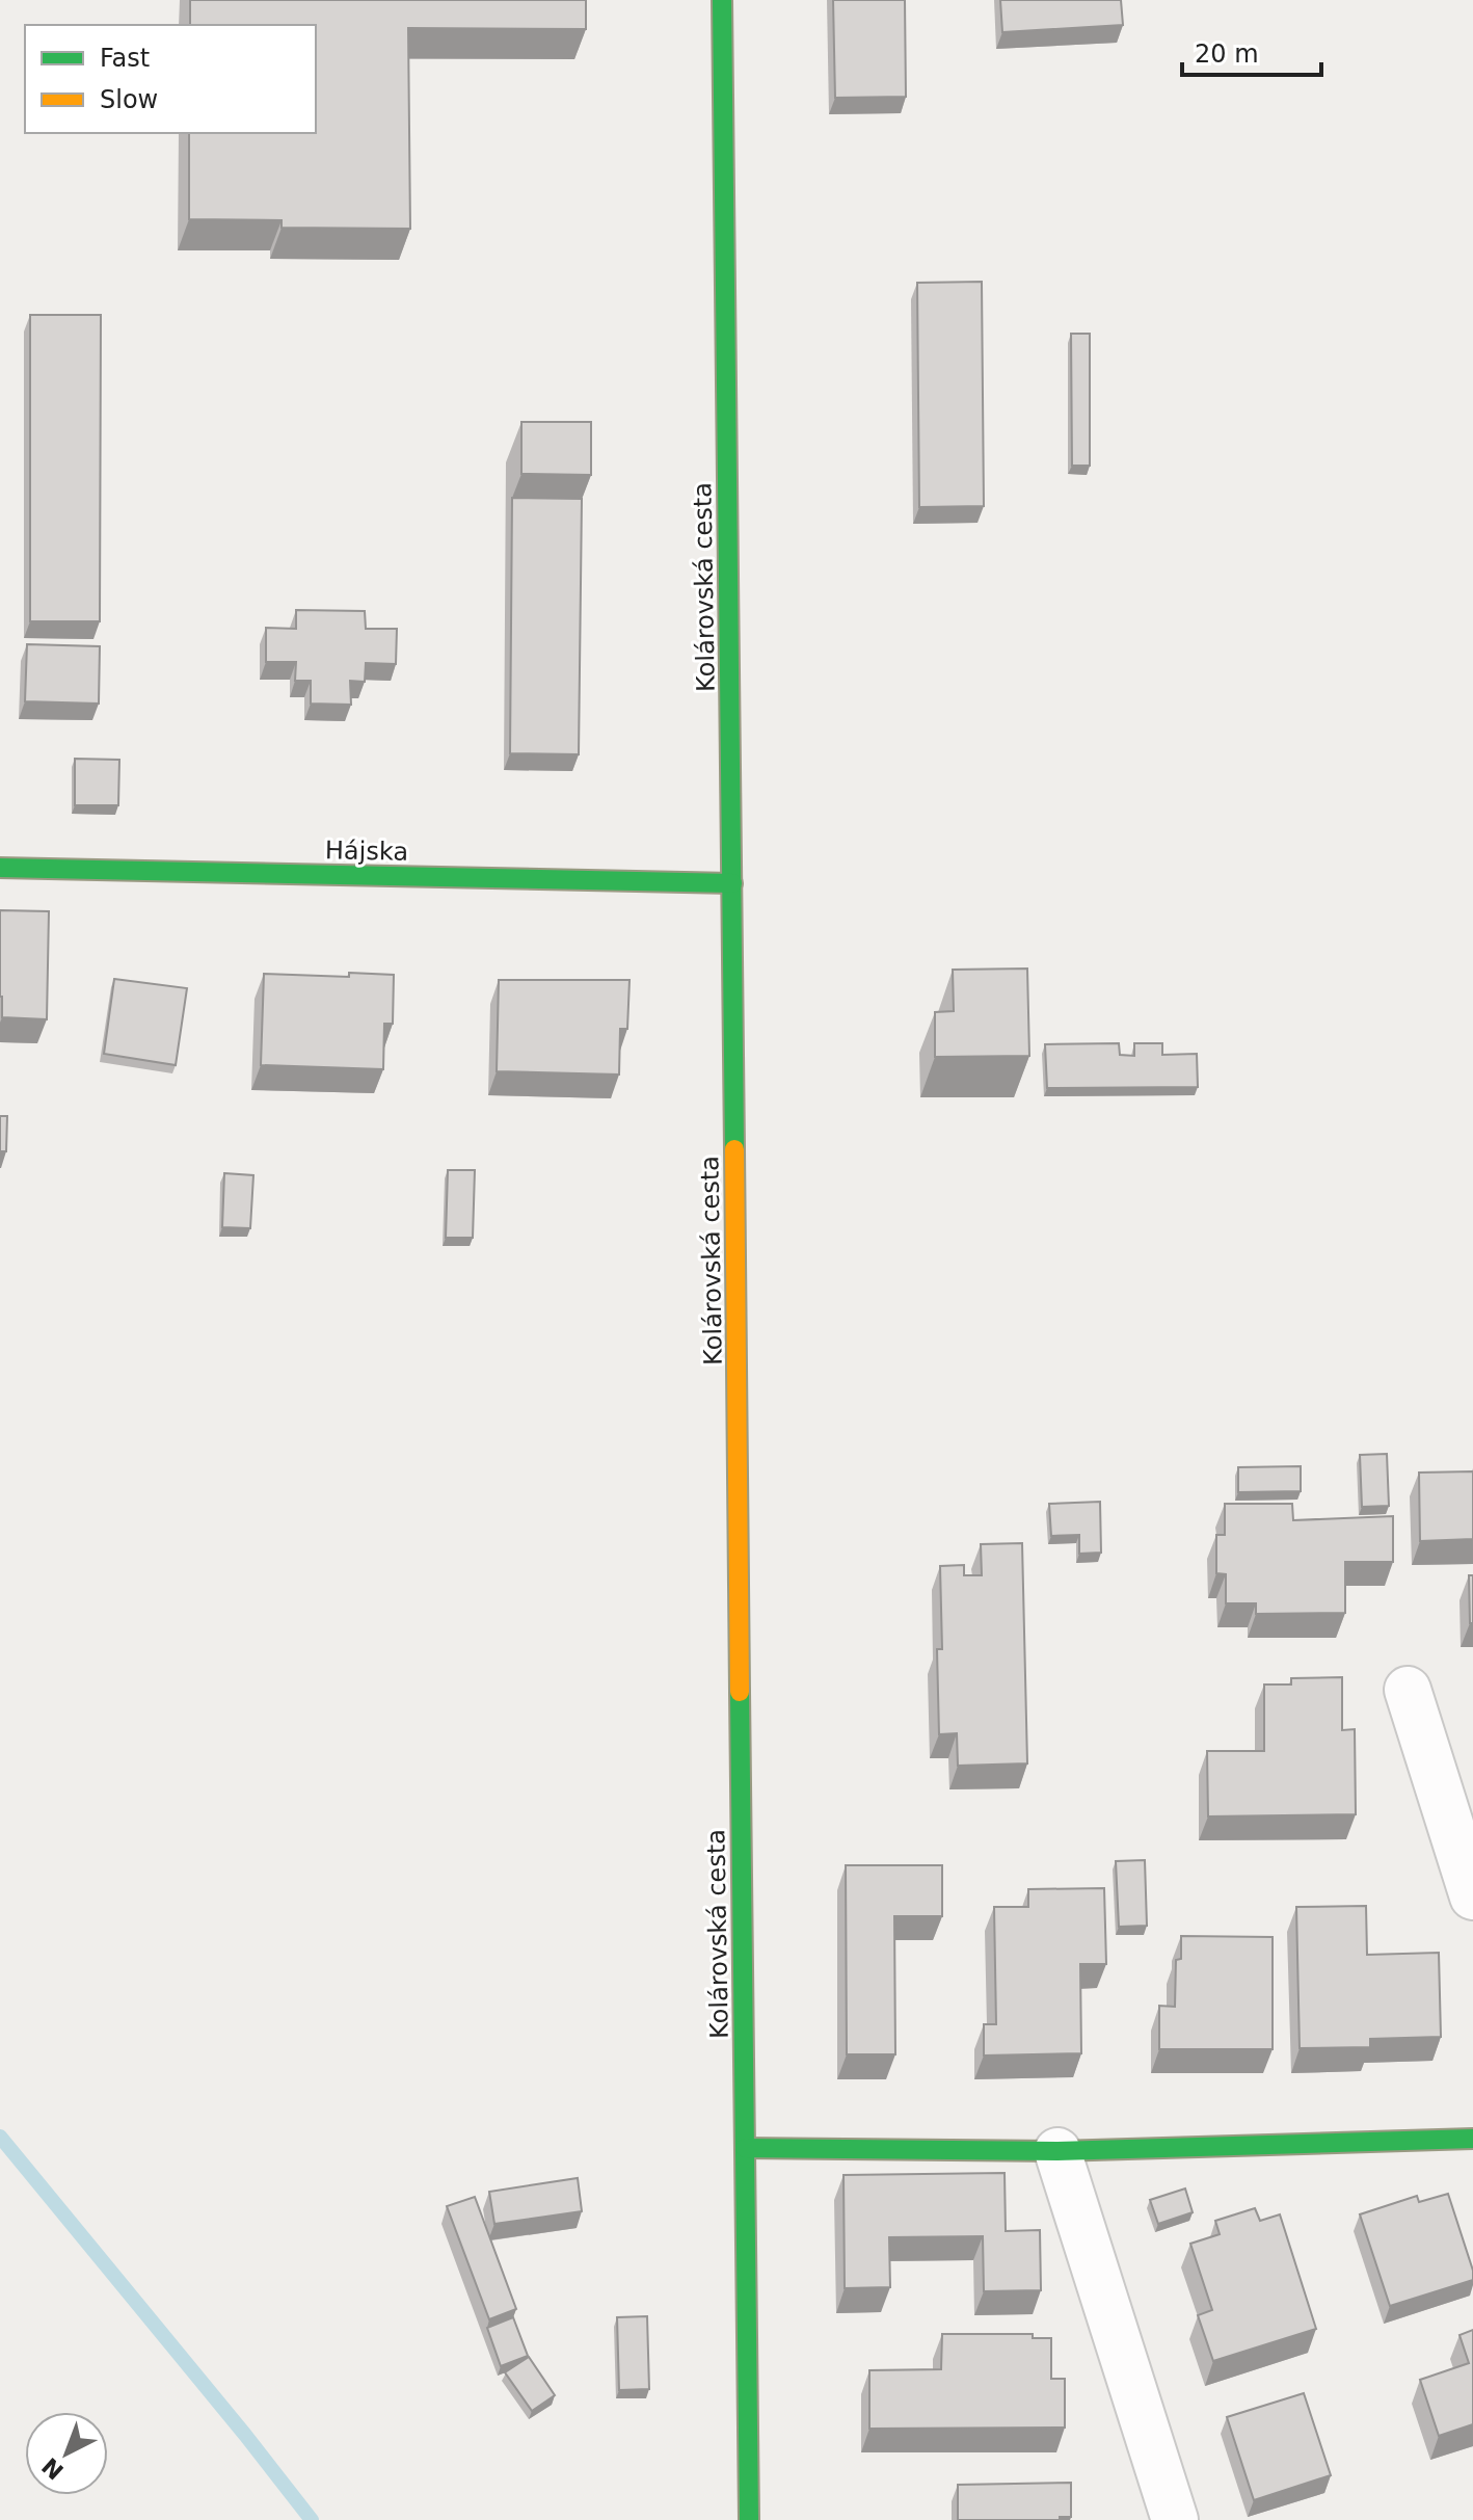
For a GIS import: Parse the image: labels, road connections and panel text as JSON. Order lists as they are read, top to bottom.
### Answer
{
  "streets": {
    "main road": ["Kolárovská cesta", "Hájska"]
  },
  "crossings": [
    ["Kolárovská cesta", "Hájska"]
  ],
  "legend": ["Fast", "Slow"],
  "scale_bar": "20 m",
  "north": "bottom left"
}
